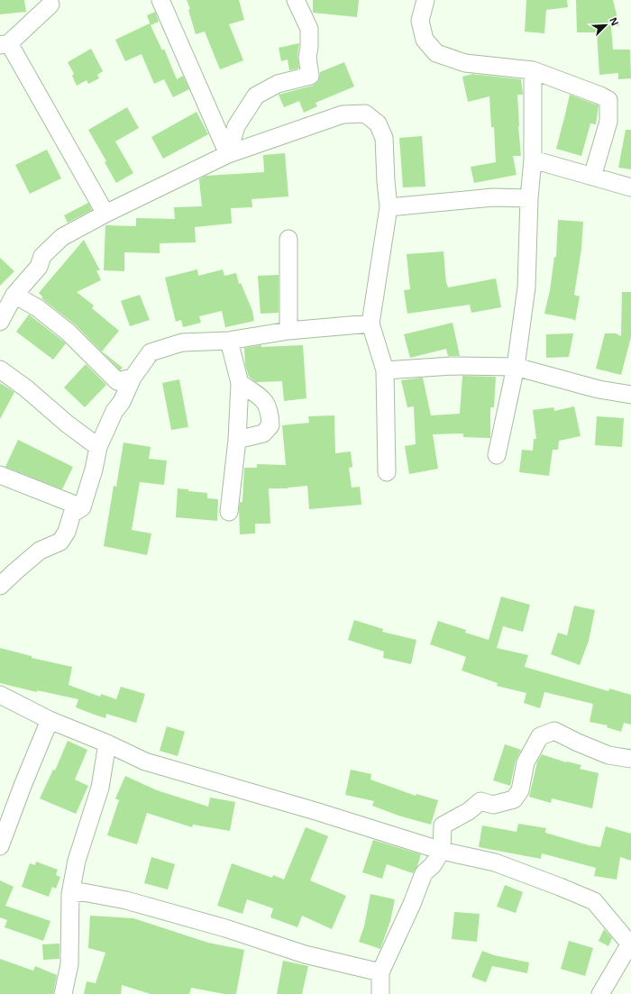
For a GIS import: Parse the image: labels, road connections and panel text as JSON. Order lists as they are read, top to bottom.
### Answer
{
  "north": "top right"
}
